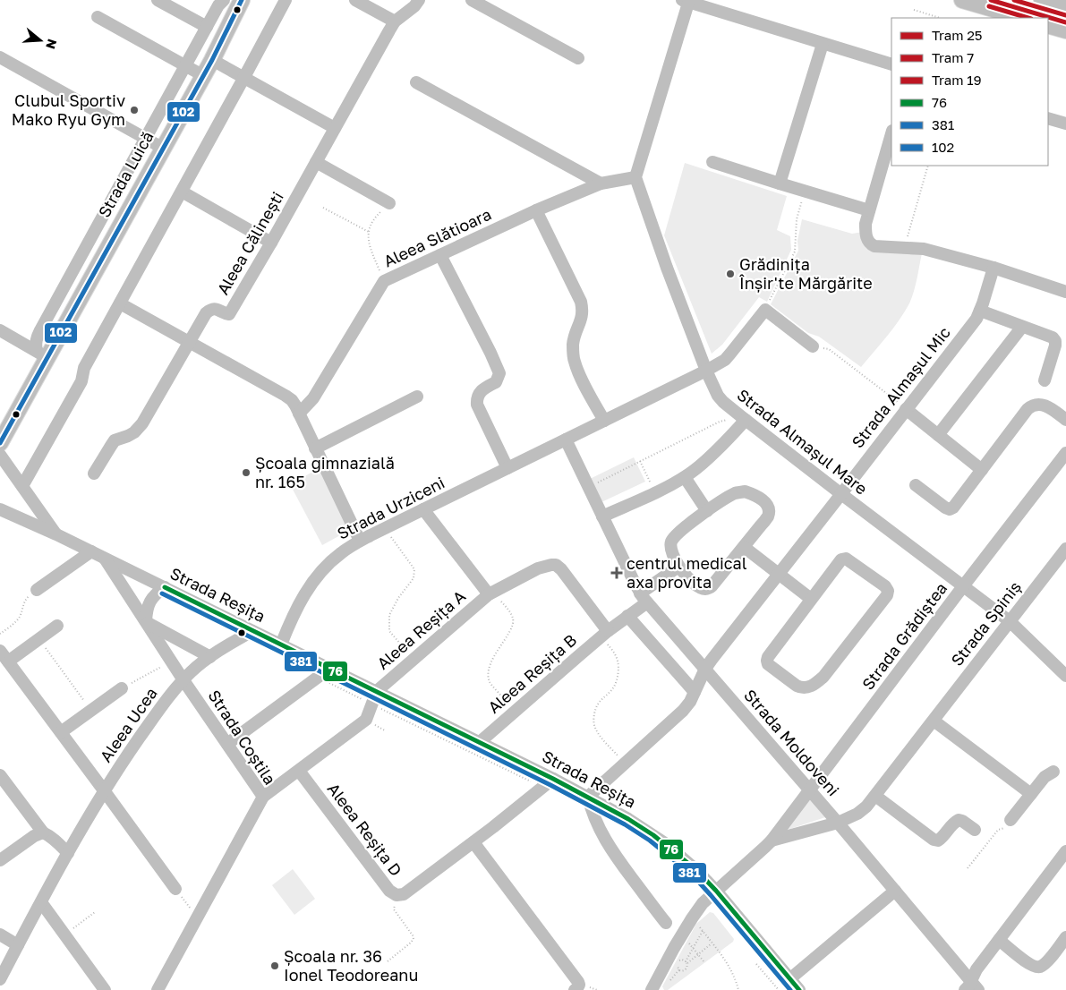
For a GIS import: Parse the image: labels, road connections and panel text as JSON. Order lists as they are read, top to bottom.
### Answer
{
  "streets": {
    "main road": ["Strada Luică"],
    "street": [
      "Aleea Slătioara",
      "Aleea Călinești",
      "Strada Almașul Mic",
      "Strada Almașul Mare",
      "Strada Urziceni",
      "Strada Reșița",
      "Strada Spiniș",
      "Aleea Reșița A",
      "Strada Grădiștea",
      "Aleea Reșița B",
      "Aleea Ucea",
      "Strada Coștila",
      "Strada Moldoveni",
      "Aleea Reșița D"
    ]
  },
  "crossings": [
    ["Aleea Slătioara", "Strada Almașul Mare"],
    ["Strada Almașul Mic", "Strada Almașul Mare"],
    ["Strada Almașul Mic", "Strada Reșița"],
    ["Strada Almașul Mic", "Strada Moldoveni"],
    ["Strada Almașul Mare", "Strada Urziceni"],
    ["Strada Almașul Mare", "Strada Spiniș"],
    ["Strada Almașul Mare", "Strada Grădiștea"],
    ["Strada Urziceni", "Strada Reșița"],
    ["Strada Urziceni", "Aleea Reșița A"],
    ["Strada Urziceni", "Strada Moldoveni"],
    ["Strada Reșița", "Aleea Reșița A"],
    ["Strada Reșița", "Strada Grădiștea"],
    ["Strada Reșița", "Aleea Reșița B"],
    ["Strada Reșița", "Aleea Ucea"],
    ["Strada Reșița", "Strada Coștila"],
    ["Strada Reșița", "Aleea Reșița D"],
    ["Strada Spiniș", "Strada Grădiștea"],
    ["Strada Spiniș", "Strada Moldoveni"],
    ["Strada Grădiștea", "Strada Moldoveni"],
    ["Aleea Reșița B", "Strada Moldoveni"],
    ["Aleea Ucea", "Strada Coștila"]
  ],
  "places": {
    "other": [
      "Clubul Sportiv Mako Ryu Gym",
      "Grădinița Înșir'te Mărgărite",
      "Școala gimnazială nr. 165",
      "Școala nr. 36 Ionel Teodoreanu"
    ],
    "health": ["centrul medical axa provita"]
  },
  "lines": [
    "tram line 25",
    "tram line 19",
    "transit line 102",
    "tram line 7",
    "transit line 76",
    "transit line 381"
  ],
  "legend": [
    "Tram 25",
    "Tram 7",
    "Tram 19",
    "76",
    "381",
    "102"
  ],
  "north": "right"
}
